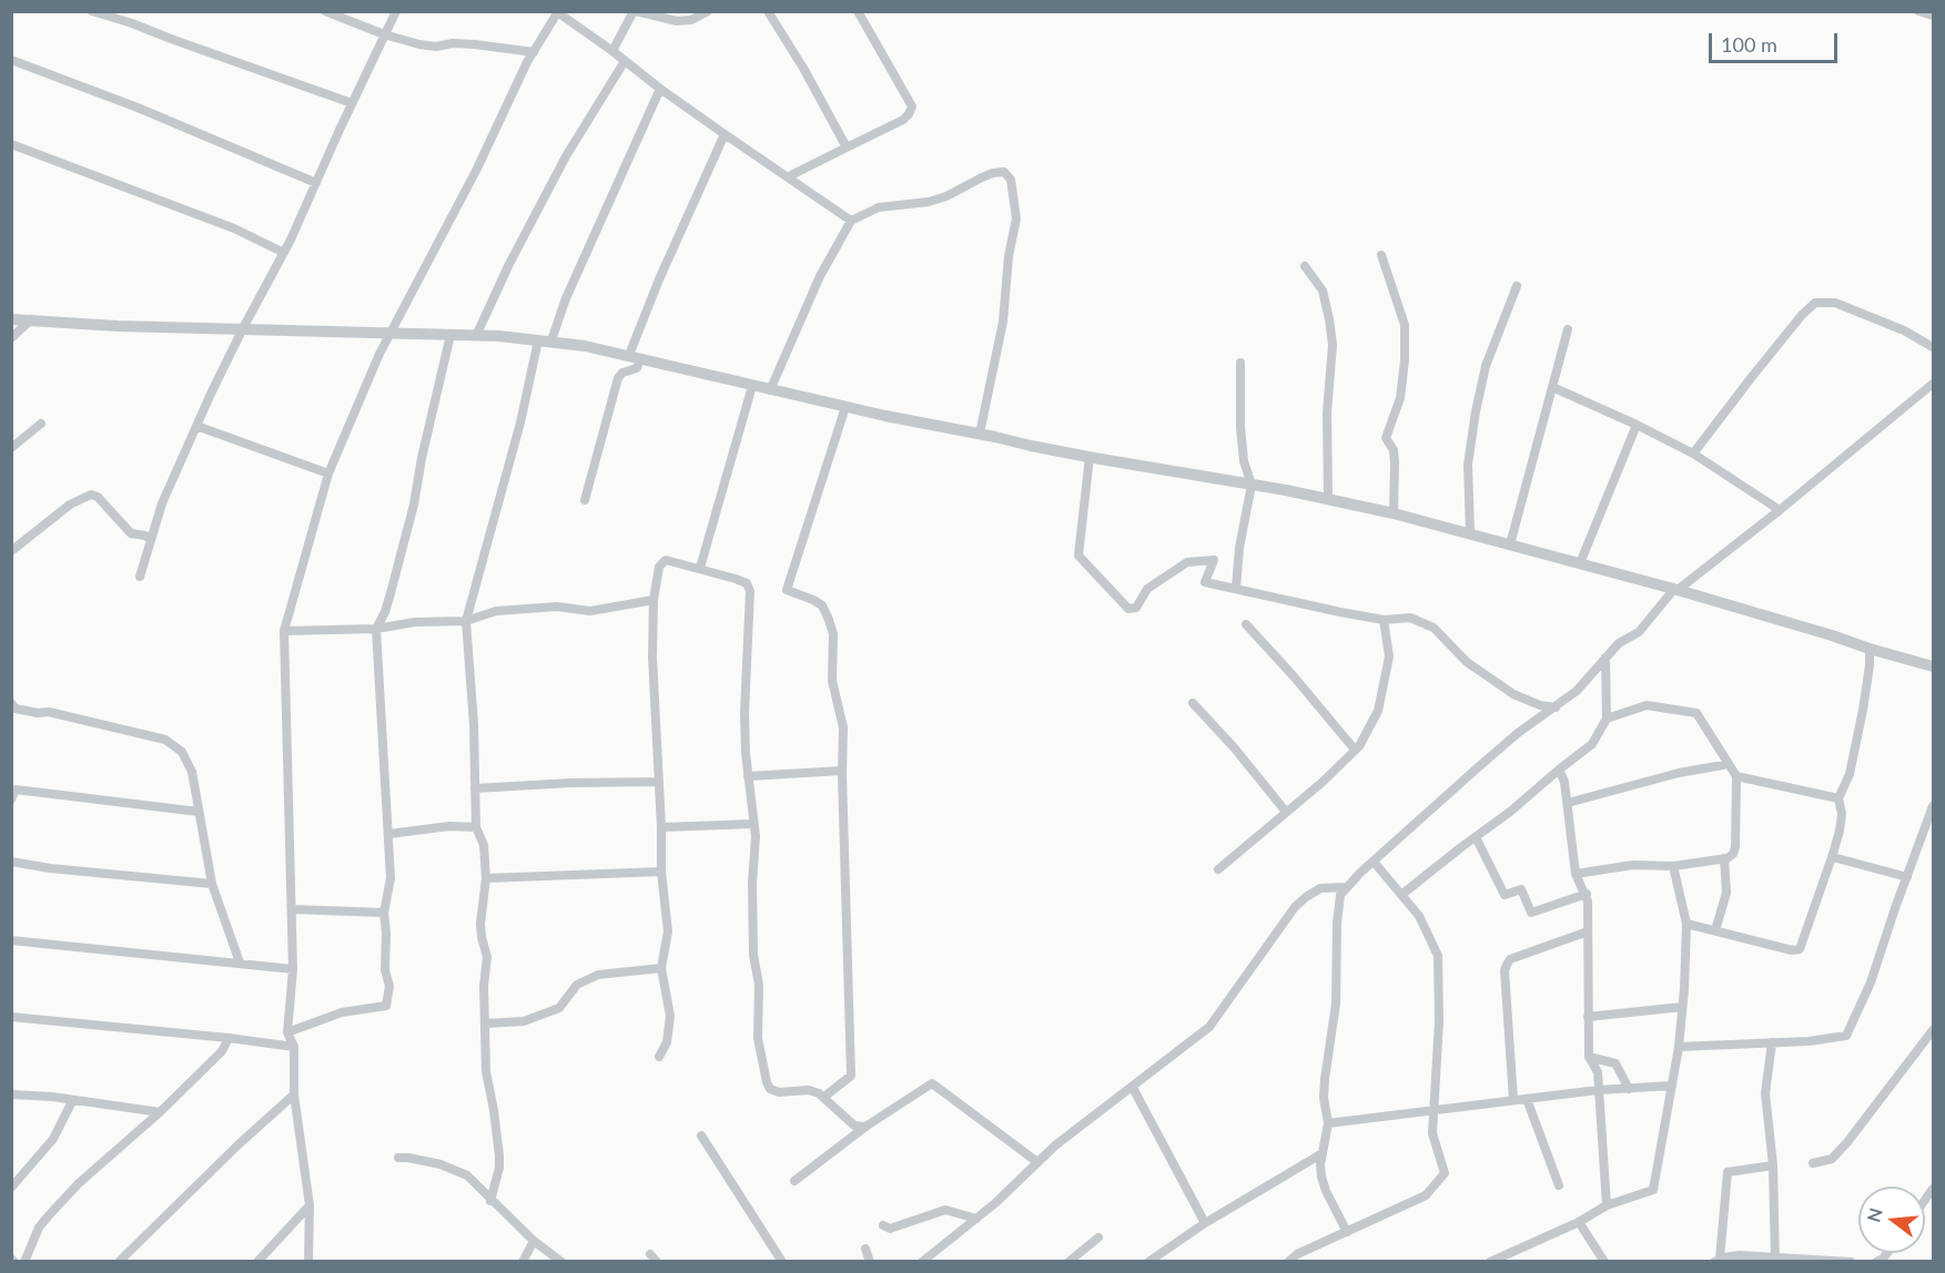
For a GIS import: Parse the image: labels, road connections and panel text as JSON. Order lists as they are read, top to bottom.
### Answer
{
  "scale_bar": "100 m",
  "north": "left"
}
